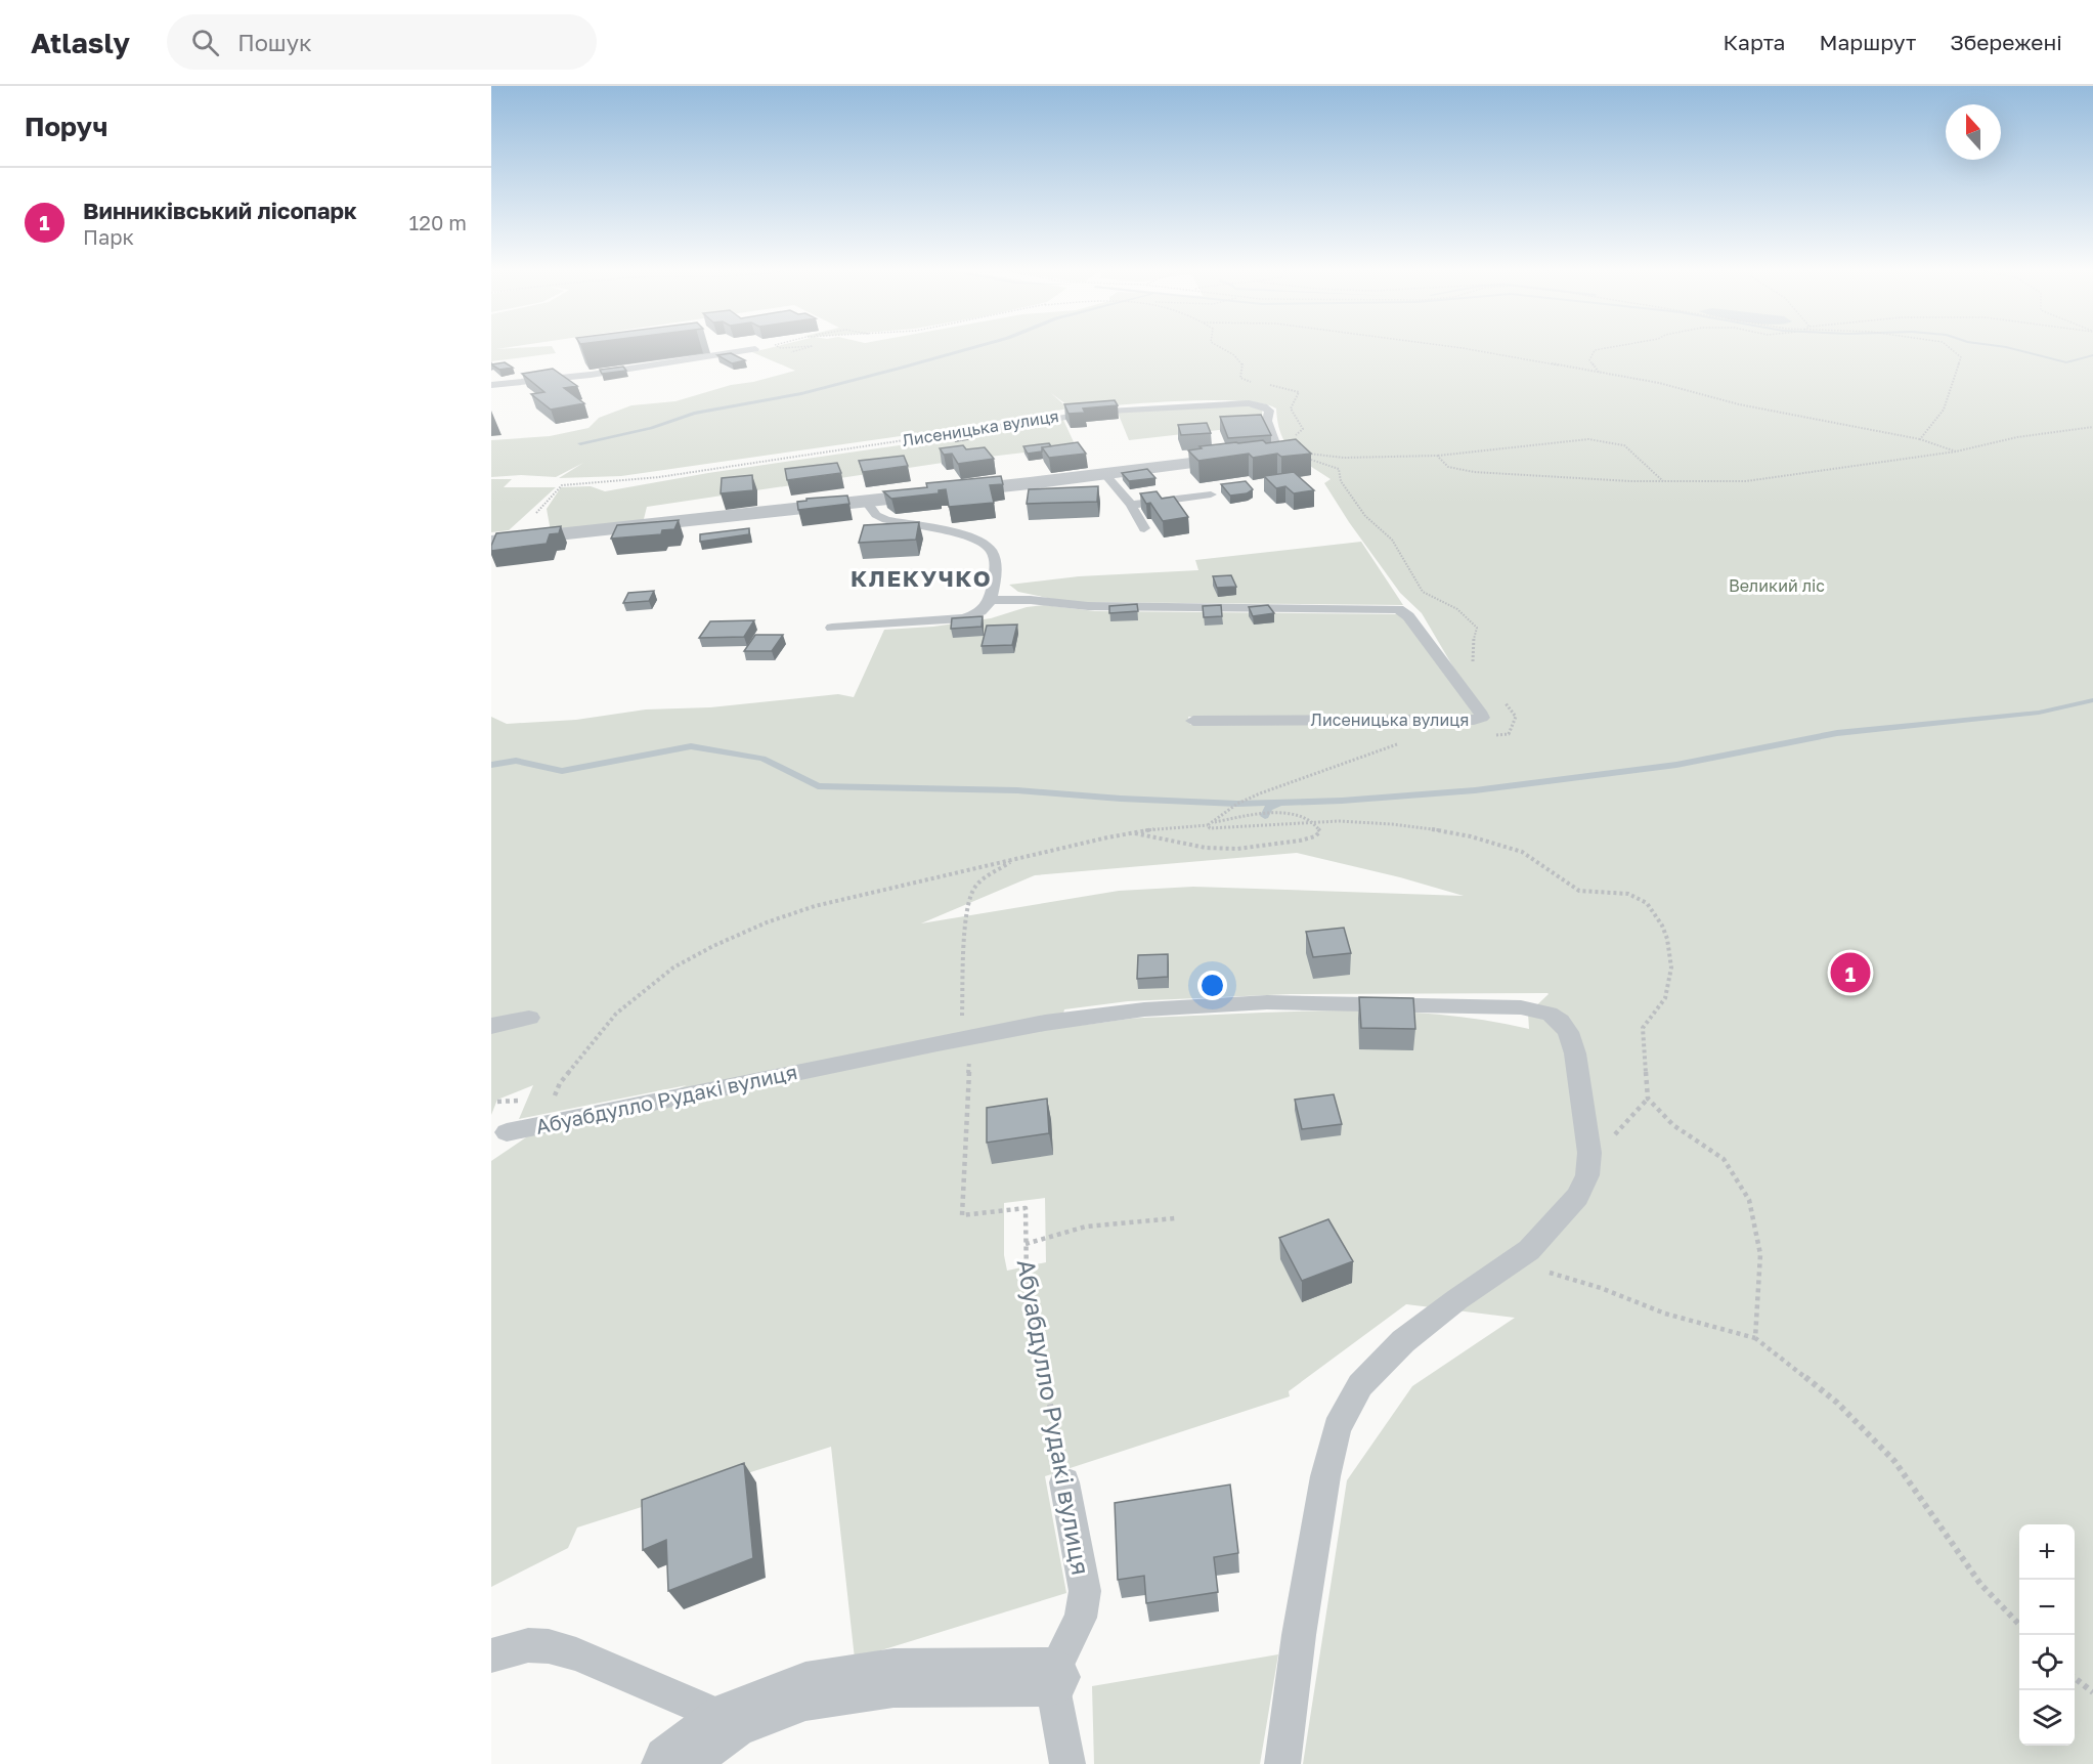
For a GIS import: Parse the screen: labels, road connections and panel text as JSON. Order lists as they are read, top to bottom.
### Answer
{
  "streets": {
    "lane": ["Лисеницька вулиця", "Абуабдулло Рудакі вулиця"]
  },
  "districts": ["КЛЕКУЧКО"],
  "parks": ["Великий ліс"],
  "north": "top",
  "page": {
    "header": "Atlasly",
    "search": "Пошук",
    "nav": ["Карта", "Маршрут", "Збережені"],
    "heading": "Поруч",
    "list": [
      {
        "mark": "1",
        "name": "Винниківський лісопарк",
        "note": "Парк",
        "value": "120 m"
      }
    ],
    "pins": "1",
    "map_buttons": ["+", "−"]
  }
}
